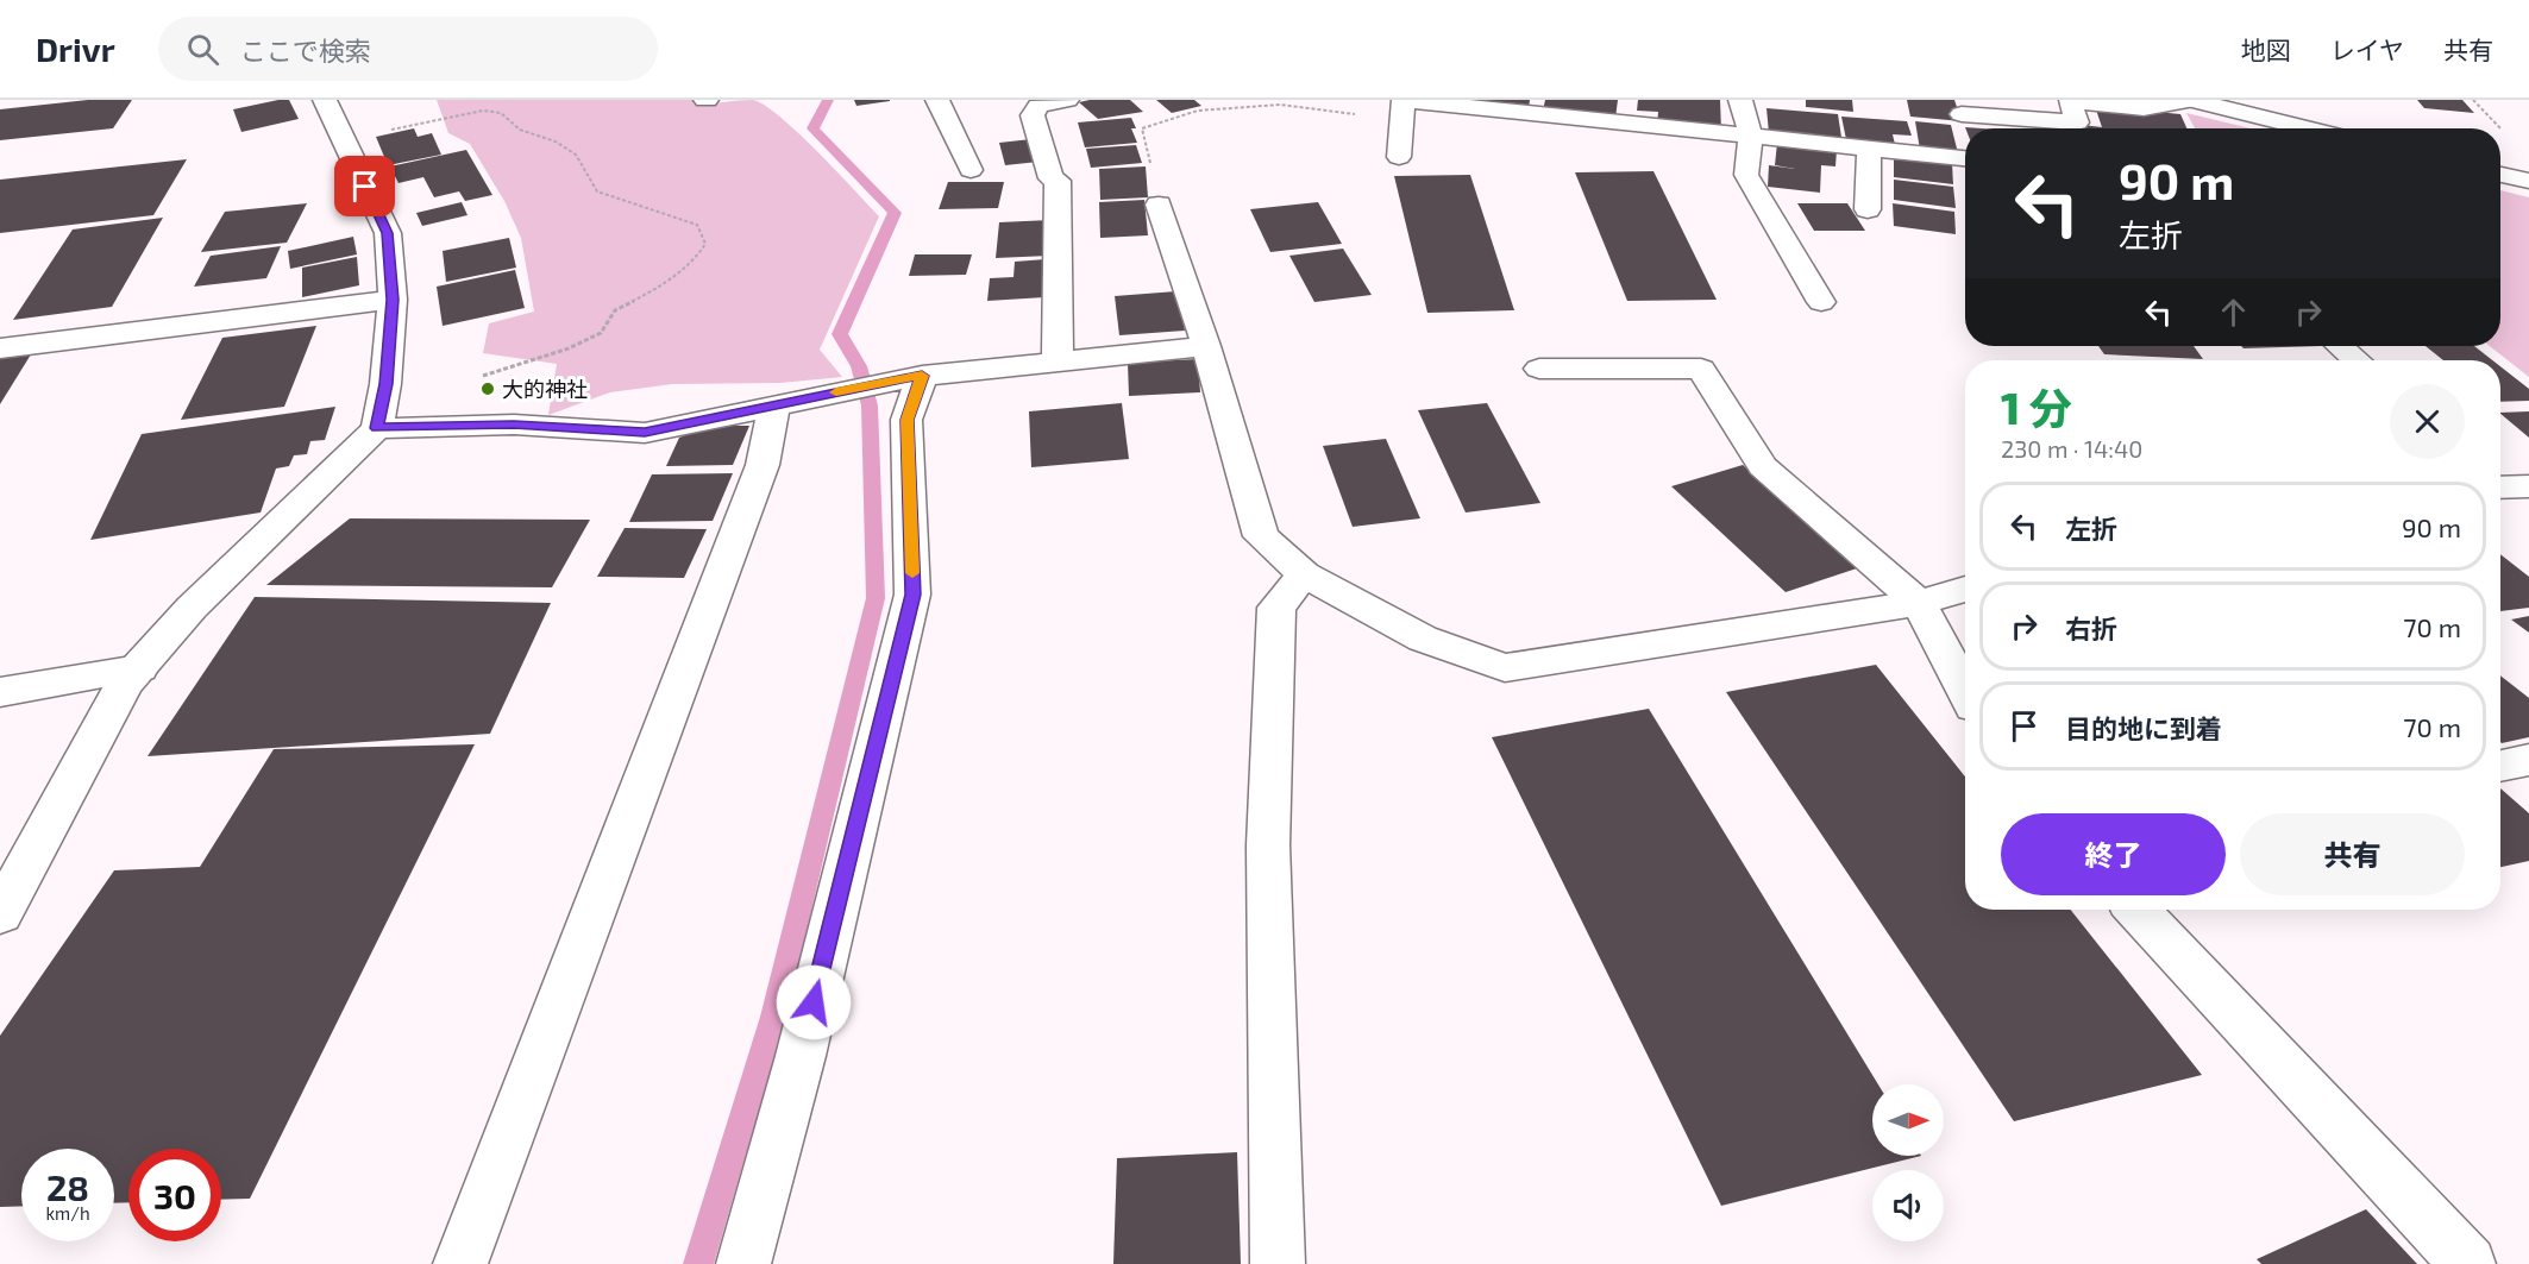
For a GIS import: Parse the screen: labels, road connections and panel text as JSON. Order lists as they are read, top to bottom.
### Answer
{
  "places": ["大的神社"],
  "north": "right",
  "page": {
    "header": "Drivr",
    "search": "ここで検索",
    "nav": ["地図", "レイヤ", "共有"],
    "turn": ["90 m", "左折"],
    "heading": ["1 分", "230 m · 14:40"],
    "list": [
      {
        "name": "左折",
        "value": "90 m"
      },
      {
        "name": "右折",
        "value": "70 m"
      },
      {
        "name": "目的地に到着",
        "value": "70 m"
      }
    ],
    "buttons": ["終了", "共有"],
    "speed": "28 km/h",
    "limit": "30"
  }
}
